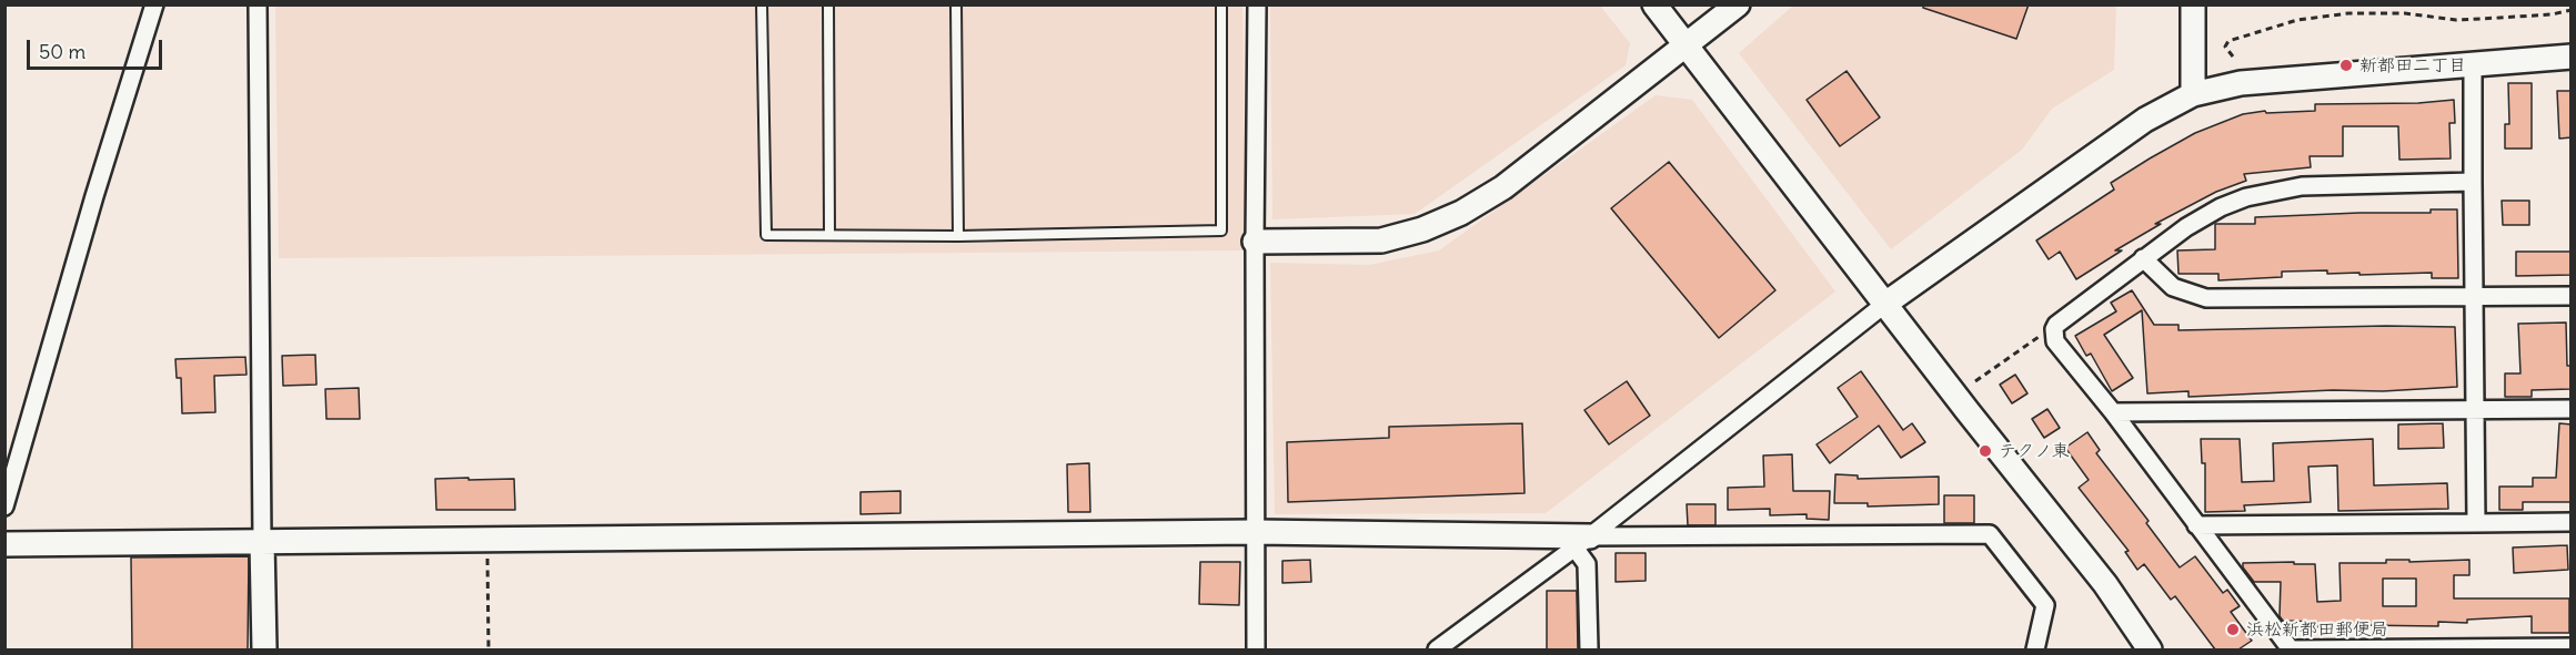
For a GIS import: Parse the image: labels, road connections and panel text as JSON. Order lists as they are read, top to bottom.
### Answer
{
  "places": ["新都田二丁目", "テクノ東", "浜松新都田郵便局"],
  "scale_bar": "50 m"
}
